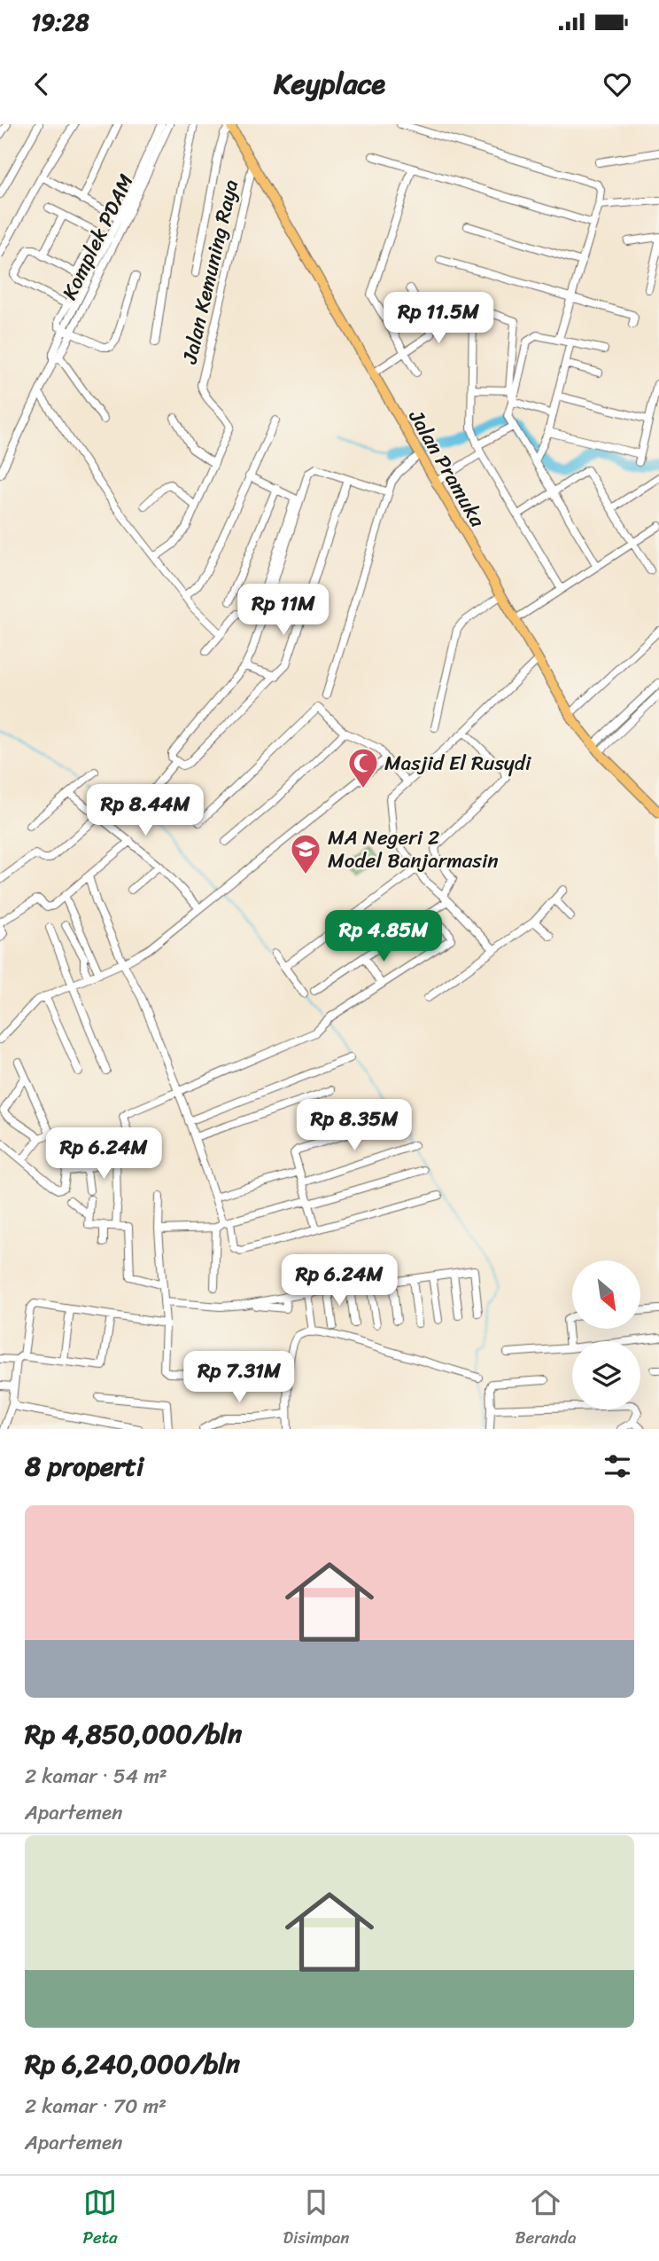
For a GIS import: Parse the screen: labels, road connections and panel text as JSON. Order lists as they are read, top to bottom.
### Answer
{
  "streets": {
    "main road": ["Jalan Pramuka"],
    "street": ["Komplek PDAM", "Jalan Kemuning Raya"]
  },
  "crossings": [
    ["Jalan Kemuning Raya", "Jalan Pramuka"]
  ],
  "places": {
    "mosque": ["Masjid El Rusydi"],
    "school or university": ["MA Negeri 2 Model Banjarmasin"]
  },
  "north": "bottom right",
  "page": {
    "status": "19:28",
    "header": "Keyplace",
    "price": [
      "Rp 11.5M",
      "Rp 11M",
      "Rp 8.44M",
      "Rp 4.85M",
      "Rp 8.35M",
      "Rp 6.24M",
      "Rp 6.24M",
      "Rp 7.31M"
    ],
    "heading": "8 properti",
    "list": [
      {
        "name": "Rp 4,850,000/bln",
        "note": "2 kamar · 54 m² · Apartemen"
      },
      {
        "name": "Rp 6,240,000/bln",
        "note": "2 kamar · 70 m² · Apartemen"
      }
    ],
    "tabs": ["Peta", "Disimpan", "Beranda"]
  }
}
